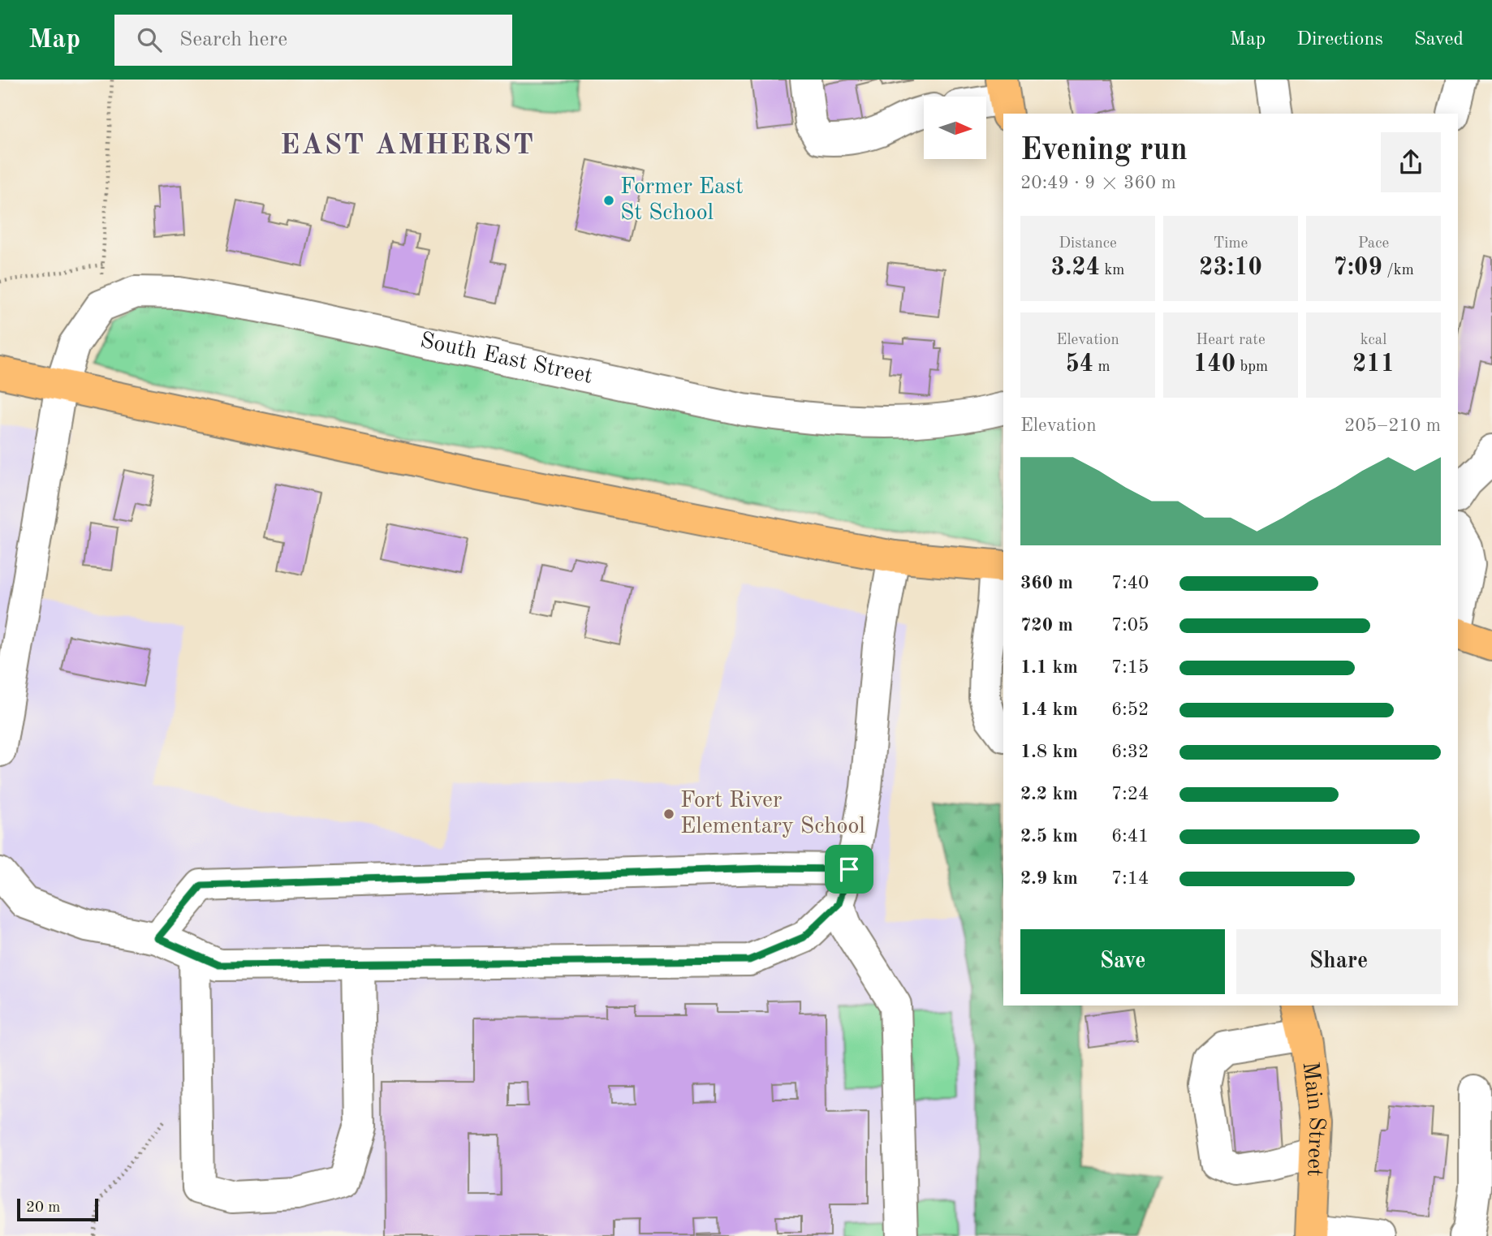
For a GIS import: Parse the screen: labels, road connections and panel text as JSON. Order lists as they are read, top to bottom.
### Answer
{
  "streets": {
    "main road": ["Main Street"],
    "street": ["South East Street"]
  },
  "districts": ["EAST AMHERST"],
  "places": ["Former East St School", "Fort River Elementary School"],
  "scale_bar": "20 m",
  "north": "right",
  "page": {
    "header": "Map",
    "search": "Search here",
    "nav": ["Map", "Directions", "Saved"],
    "heading": ["Evening run", "20:49 · 9 × 360 m"],
    "stats": [
      ["Distance", "3.24 km"],
      ["Time", "23:10"],
      ["Pace", "7:09 /km"],
      ["Elevation", "54 m"],
      ["Heart rate", "140 bpm"],
      ["kcal", "211"]
    ],
    "chart": ["Elevation", "205–210 m"],
    "list": [
      {
        "name": "360 m",
        "note": "7:40"
      },
      {
        "name": "720 m",
        "note": "7:05"
      },
      {
        "name": "1.1 km",
        "note": "7:15"
      },
      {
        "name": "1.4 km",
        "note": "6:52"
      },
      {
        "name": "1.8 km",
        "note": "6:32"
      },
      {
        "name": "2.2 km",
        "note": "7:24"
      },
      {
        "name": "2.5 km",
        "note": "6:41"
      },
      {
        "name": "2.9 km",
        "note": "7:14"
      }
    ],
    "buttons": ["Save", "Share"],
    "scale": "20 m"
  }
}
